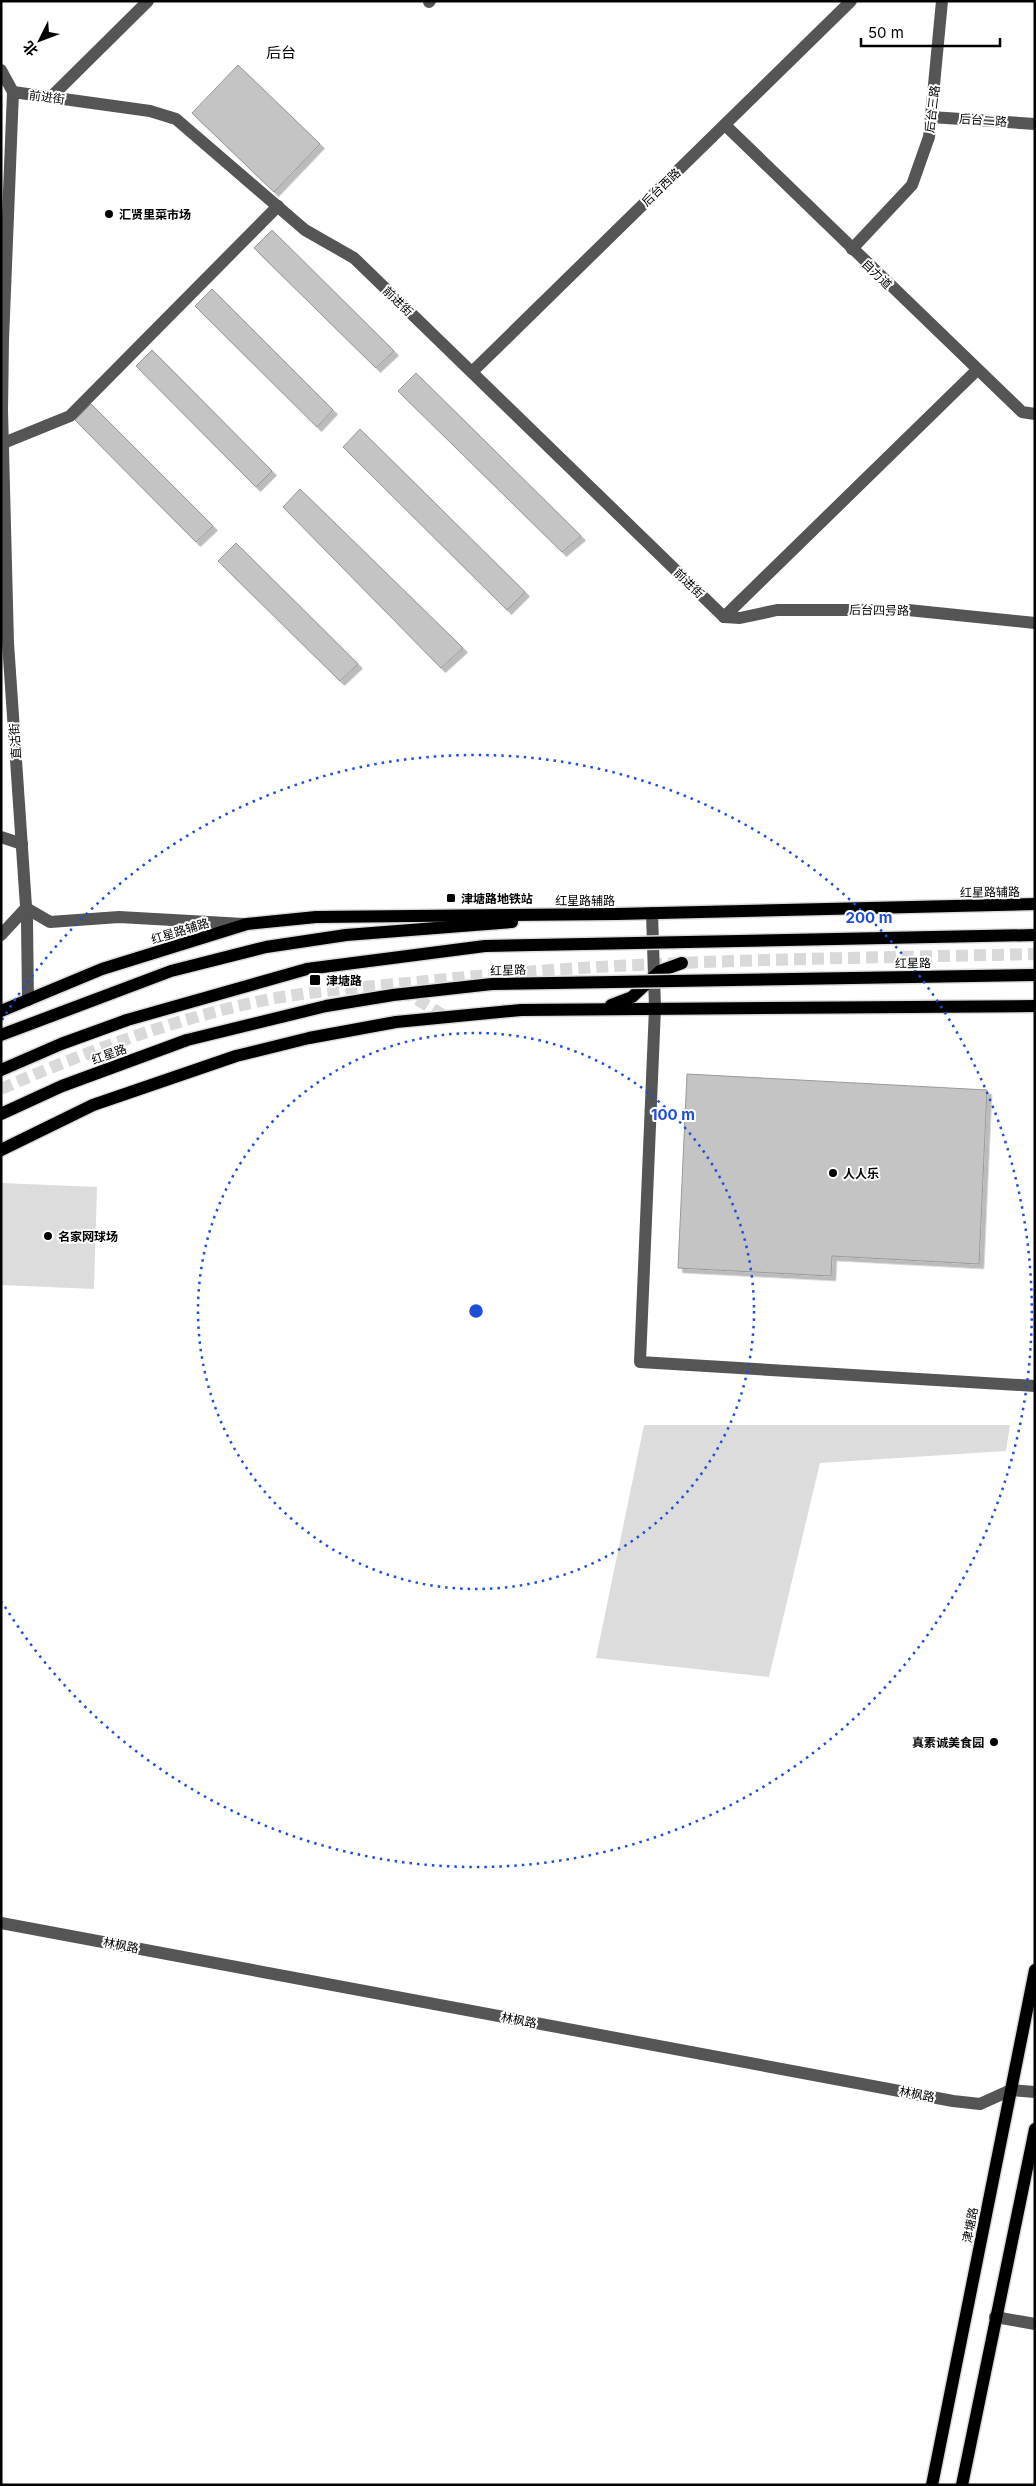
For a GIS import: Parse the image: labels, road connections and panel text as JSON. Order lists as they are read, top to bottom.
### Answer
{
  "streets": {
    "main road": ["红星路辅路", "红星路", "津塘路"],
    "street": [
      "前进街",
      "后台三路",
      "后台二路",
      "后台西路",
      "自力道",
      "后台四号路",
      "直沽街",
      "林枫路"
    ]
  },
  "crossings": [
    ["前进街", "后台西路"],
    ["前进街", "后台四号路"],
    ["前进街", "直沽街"],
    ["后台三路", "后台二路"],
    ["后台三路", "自力道"],
    ["后台西路", "自力道"],
    ["直沽街", "红星路辅路"],
    ["林枫路", "津塘路"]
  ],
  "districts": ["后台"],
  "places": {
    "other": [
      "汇贤里菜市场",
      "人人乐",
      "名家网球场",
      "真素诚美食园"
    ],
    "transit": ["津塘路地铁站", "津塘路"]
  },
  "scale_bar": "50 m",
  "north": "bottom left",
  "rings": ["200 m", "100 m"]
}
